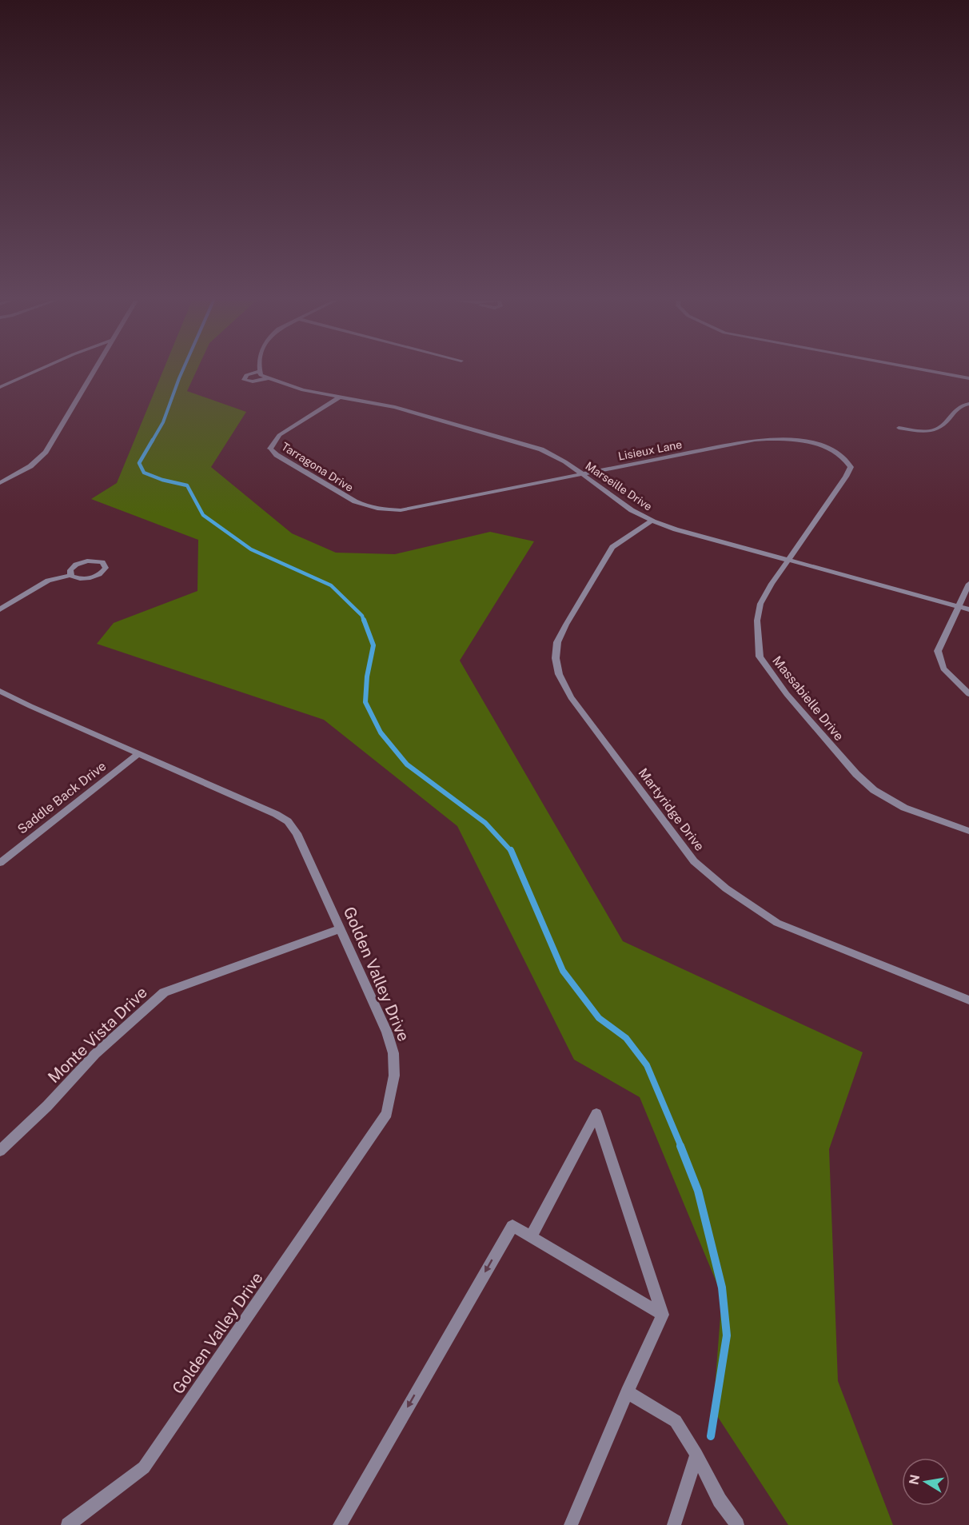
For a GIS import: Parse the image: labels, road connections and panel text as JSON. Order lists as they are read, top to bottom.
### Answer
{
  "streets": {
    "street": [
      "Lisieux Lane",
      "Tarragona Drive",
      "Marseille Drive",
      "Massabielle Drive",
      "Saddle Back Drive",
      "Martyridge Drive",
      "Golden Valley Drive",
      "Monte Vista Drive"
    ]
  },
  "crossings": [
    ["Lisieux Lane", "Tarragona Drive"],
    ["Lisieux Lane", "Marseille Drive"],
    ["Lisieux Lane", "Massabielle Drive"],
    ["Tarragona Drive", "Marseille Drive"],
    ["Marseille Drive", "Massabielle Drive"],
    ["Marseille Drive", "Martyridge Drive"],
    ["Saddle Back Drive", "Golden Valley Drive"],
    ["Golden Valley Drive", "Monte Vista Drive"]
  ],
  "north": "left"
}
